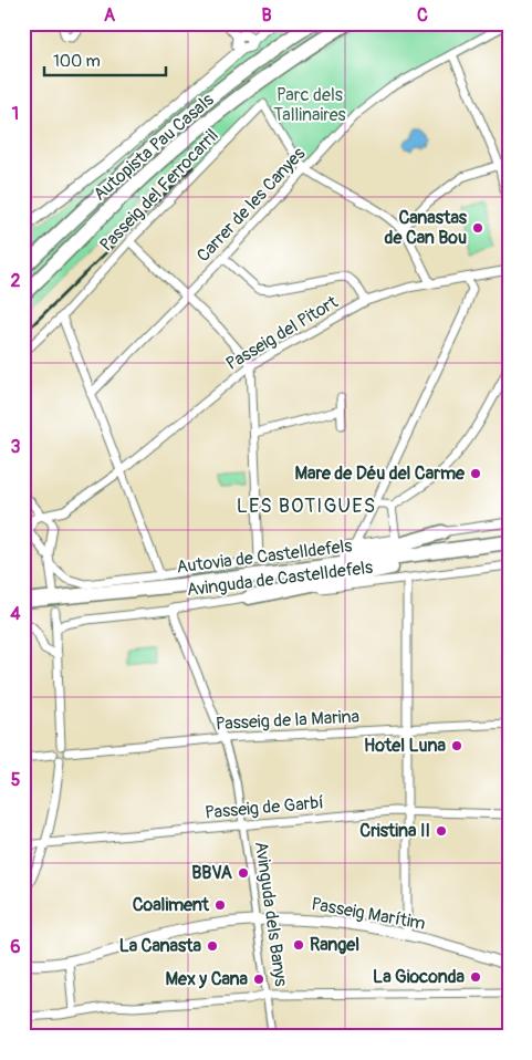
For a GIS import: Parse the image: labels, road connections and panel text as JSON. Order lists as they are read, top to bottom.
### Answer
{
  "streets": {
    "highway": ["Autopista Pau Casals", "Autovia de Castelldefels"],
    "street": [
      "Passeig del Ferrocarril",
      "Carrer de les Canyes",
      "Passeig del Pitort",
      "Avinguda de Castelldefels",
      "Passeig de la Marina",
      "Passeig de Garbí",
      "Avinguda dels Banys",
      "Passeig Marítim"
    ]
  },
  "crossings": [
    ["Passeig del Ferrocarril", "Carrer de les Canyes"],
    ["Avinguda de Castelldefels", "Avinguda dels Banys"],
    ["Passeig de la Marina", "Avinguda dels Banys"],
    ["Passeig de Garbí", "Avinguda dels Banys"],
    ["Avinguda dels Banys", "Passeig Marítim"]
  ],
  "districts": ["LES BOTIGUES"],
  "parks": ["Parc dels Tallinaires"],
  "places": [
    "Canastas de Can Bou",
    "Mare de Déu del Carme",
    "Hotel Luna",
    "Cristina II",
    "BBVA",
    "Coaliment",
    "Rangel",
    "La Canasta",
    "La Gioconda",
    "Mex y Cana"
  ],
  "scale_bar": "100 m",
  "grid": {
    "columns": ["A", "B", "C"],
    "rows": [
      "1",
      "2",
      "3",
      "4",
      "5",
      "6"
    ]
  }
}
